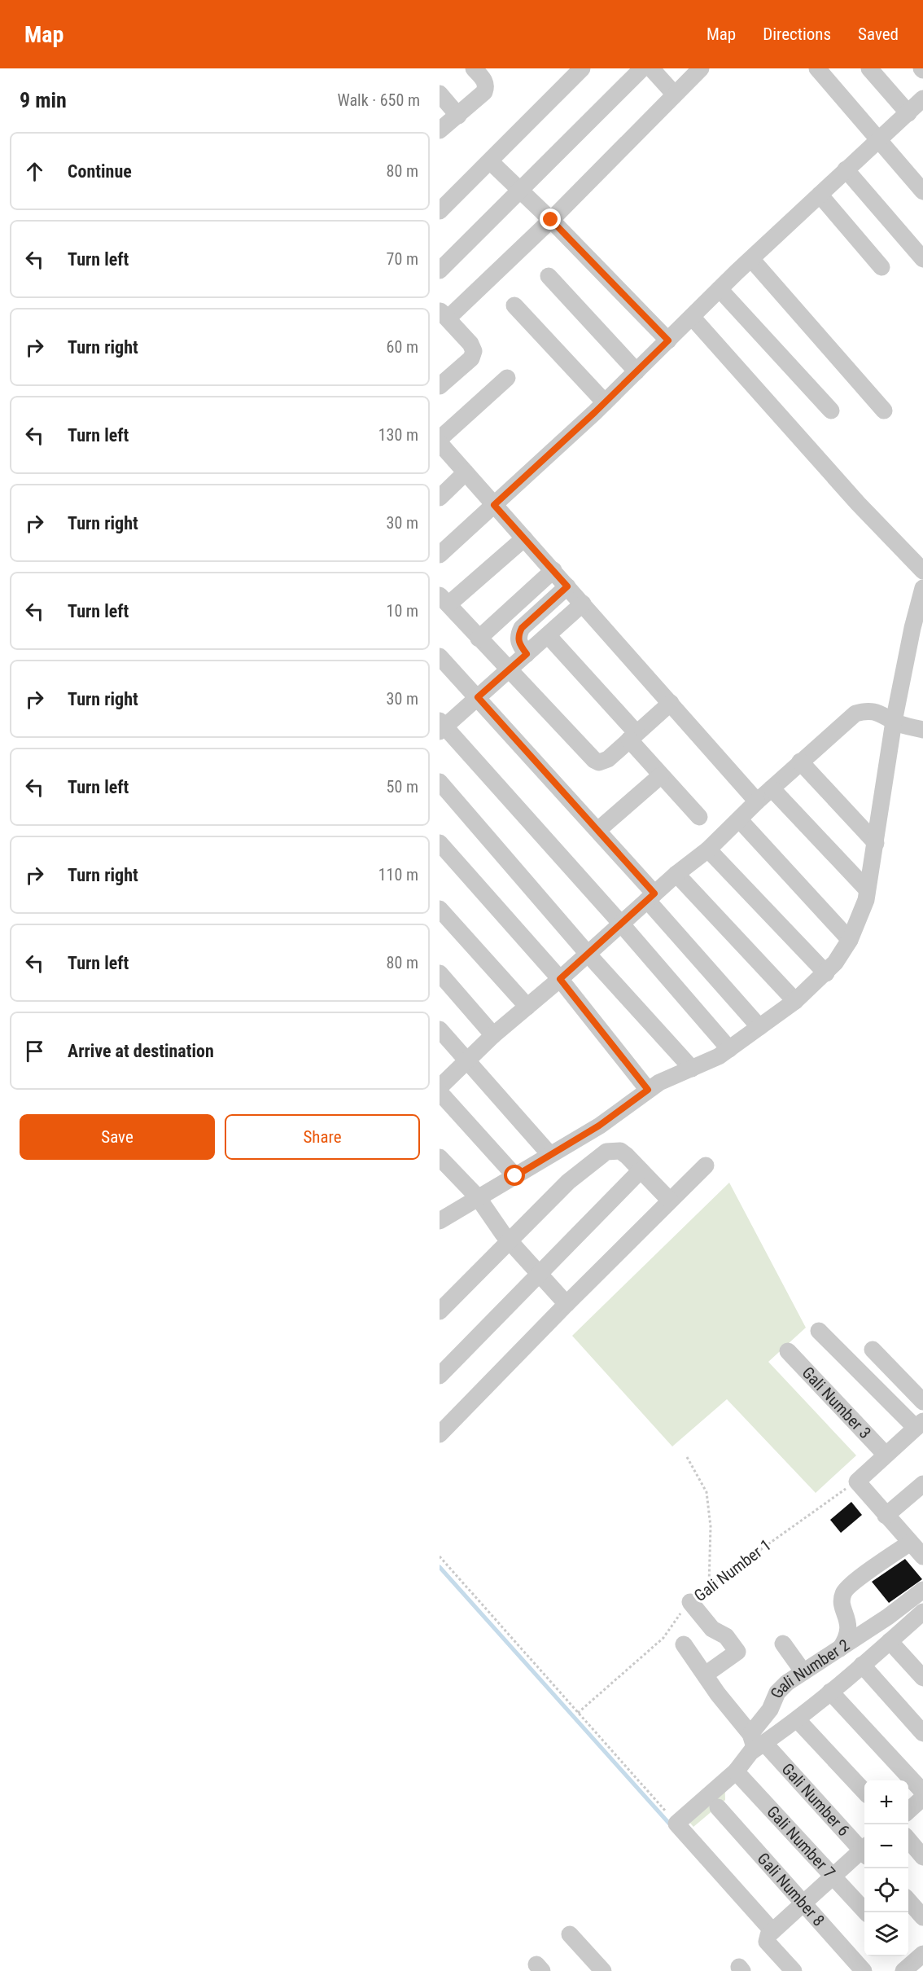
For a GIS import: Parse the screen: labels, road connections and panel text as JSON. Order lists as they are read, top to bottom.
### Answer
{
  "streets": {
    "street": [
      "Gali Number 3",
      "Gali Number 2",
      "Gali Number 6",
      "Gali Number 7",
      "Gali Number 8"
    ],
    "path": ["Gali Number 1"]
  },
  "crossings": [
    ["Gali Number 2", "Gali Number 6"],
    ["Gali Number 2", "Gali Number 7"]
  ],
  "page": {
    "header": "Map",
    "nav": ["Map", "Directions", "Saved"],
    "heading": ["9 min", "Walk · 650 m"],
    "list": [
      ["Continue", "80 m"],
      ["Turn left", "70 m"],
      ["Turn right", "60 m"],
      ["Turn left", "130 m"],
      ["Turn right", "30 m"],
      ["Turn left", "10 m"],
      ["Turn right", "30 m"],
      ["Turn left", "50 m"],
      ["Turn right", "110 m"],
      ["Turn left", "80 m"],
      "Arrive at destination"
    ],
    "buttons": ["Save", "Share"],
    "map_buttons": ["+", "−"]
  }
}
